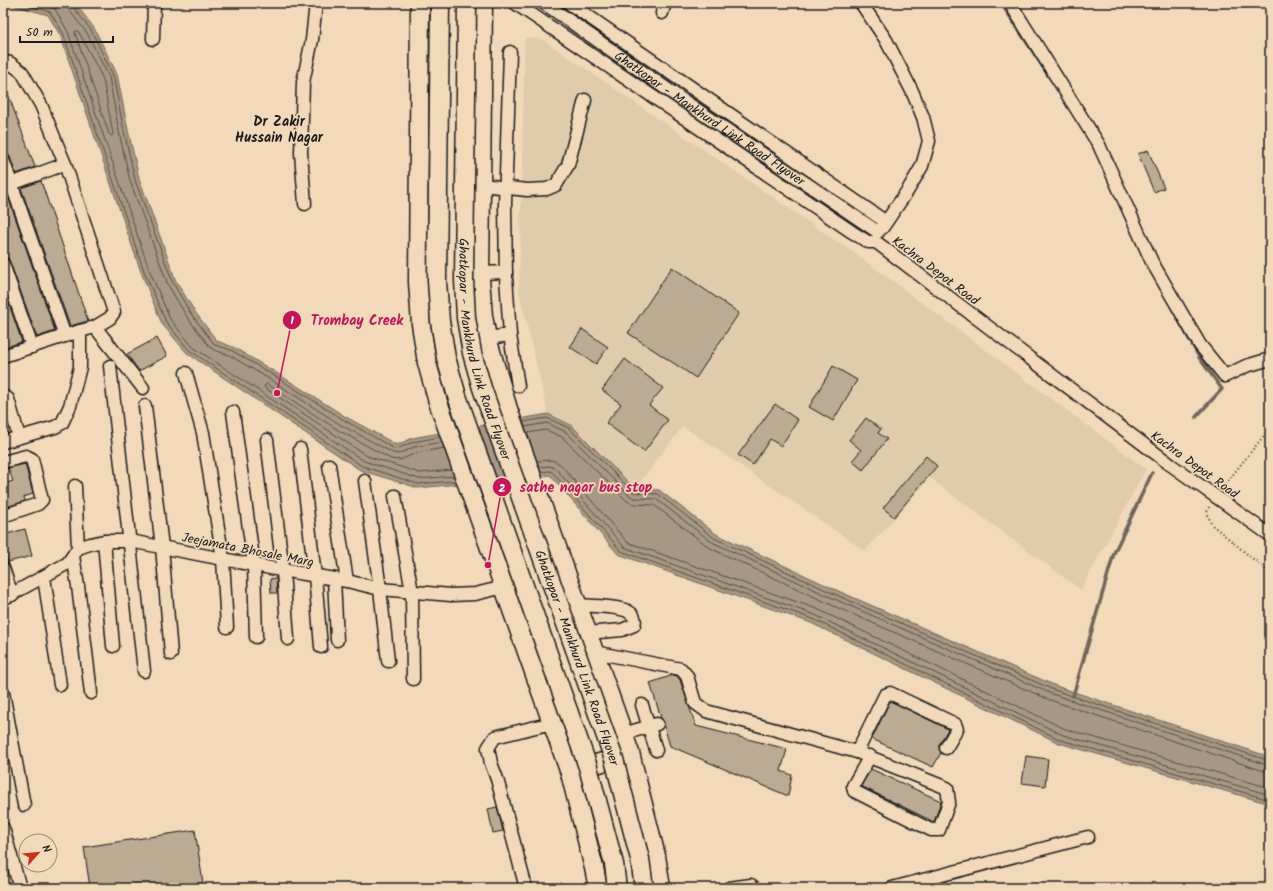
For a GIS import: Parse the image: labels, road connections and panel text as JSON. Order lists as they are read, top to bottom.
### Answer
{
  "streets": {
    "highway": ["Ghatkopar - Mankhurd Link Road Flyover"],
    "street": ["Kachra Depot Road", "Jeejamata Bhosale Marg"]
  },
  "crossings": [
    ["Ghatkopar - Mankhurd Link Road Flyover", "Kachra Depot Road"]
  ],
  "districts": ["Dr Zakir Hussain Nagar"],
  "places": ["Trombay Creek", "sathe nagar bus stop"],
  "scale_bar": "50 m",
  "north": "top right"
}
